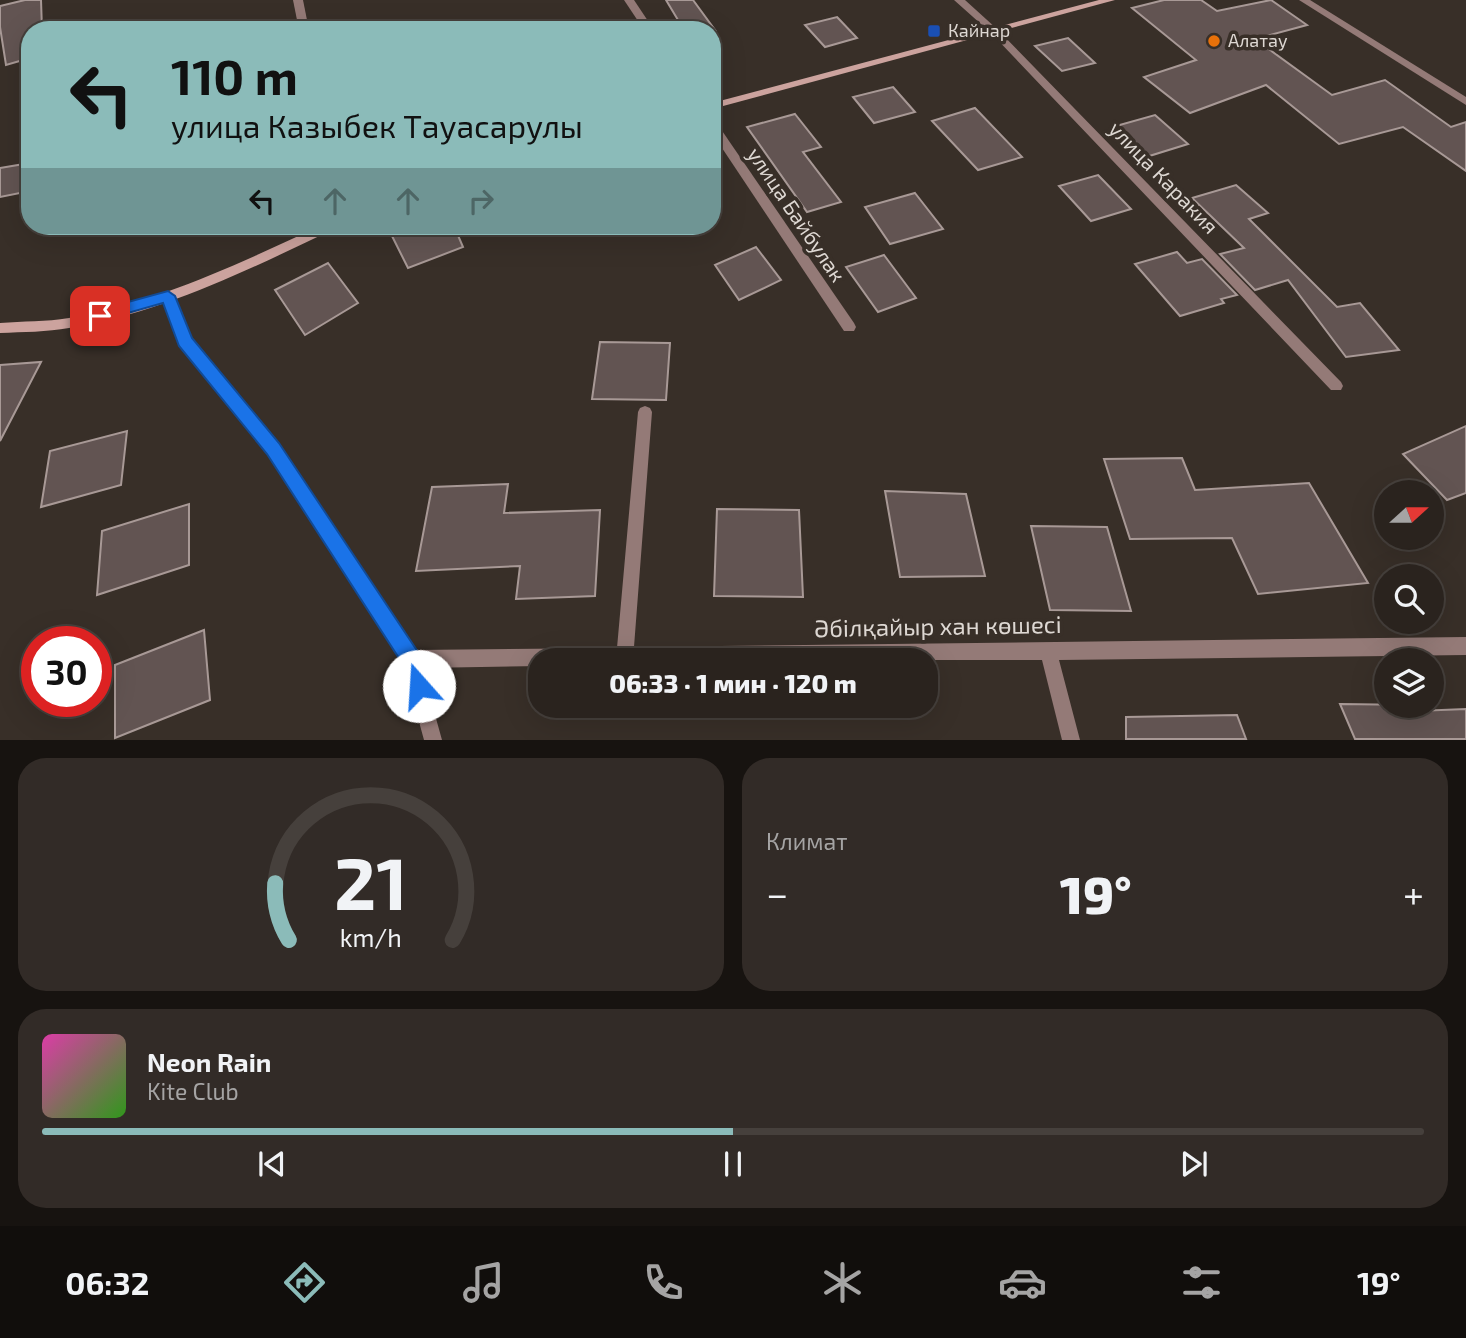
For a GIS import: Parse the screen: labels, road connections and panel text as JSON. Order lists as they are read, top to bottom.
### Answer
{
  "streets": {
    "street": ["улица Каракия", "улица Байбулак", "Әбілқайыр хан көшесі"]
  },
  "places": {
    "transit": ["Кайнар"],
    "other": ["Алатау"]
  },
  "north": "right",
  "page": {
    "turn": ["110 m", "улица Казыбек Тауасарулы"],
    "limit": "30",
    "trip": "06:33 · 1 мин · 120 m",
    "tile": "Климат",
    "heat": ["−", "19°", "+"],
    "song": ["Neon Rain", "Kite Club"],
    "tabs": ["06:32", "19°"],
    "gauge": ["21", "km/h"]
  }
}
